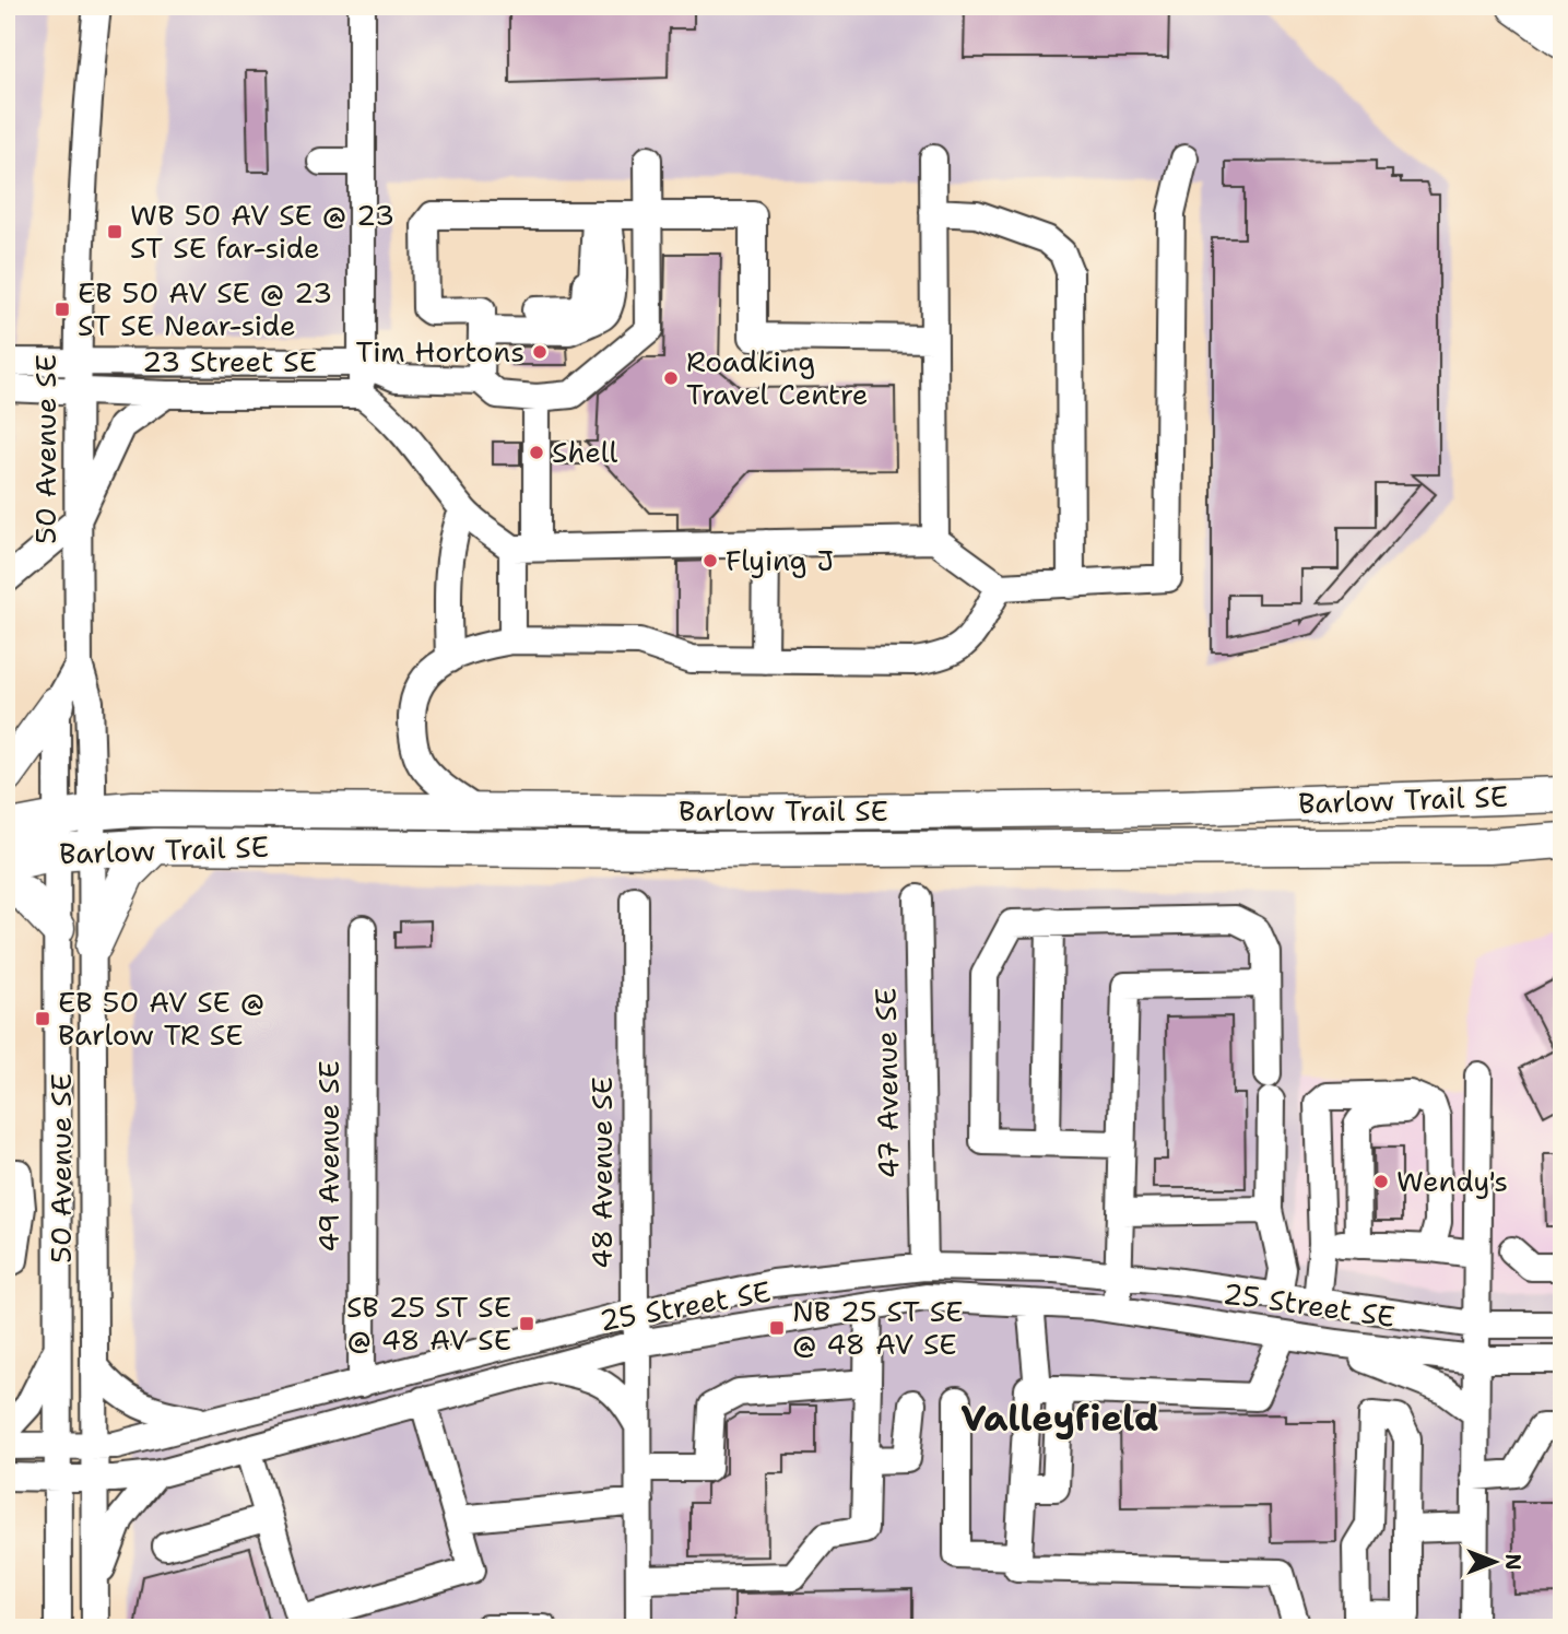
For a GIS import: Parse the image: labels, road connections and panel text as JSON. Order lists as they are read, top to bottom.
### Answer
{
  "streets": {
    "main road": ["Barlow Trail SE"],
    "street": [
      "23 Street SE",
      "50 Avenue SE",
      "47 Avenue SE",
      "49 Avenue SE",
      "48 Avenue SE",
      "25 Street SE"
    ]
  },
  "crossings": [
    ["23 Street SE", "50 Avenue SE"],
    ["50 Avenue SE", "Barlow Trail SE"],
    ["50 Avenue SE", "25 Street SE"],
    ["47 Avenue SE", "25 Street SE"],
    ["49 Avenue SE", "25 Street SE"],
    ["48 Avenue SE", "25 Street SE"]
  ],
  "districts": ["Valleyfield"],
  "places": {
    "transit": [
      "WB 50 AV SE @ 23 ST SE far-side",
      "EB 50 AV SE @ 23 ST SE Near-side",
      "EB 50 AV SE @ Barlow TR SE",
      "SB 25 ST SE @ 48 AV SE",
      "NB 25 ST SE @ 48 AV SE"
    ],
    "other": [
      "Tim Hortons",
      "Roadking Travel Centre",
      "Shell",
      "Flying J",
      "Wendy's"
    ]
  },
  "north": "right"
}
